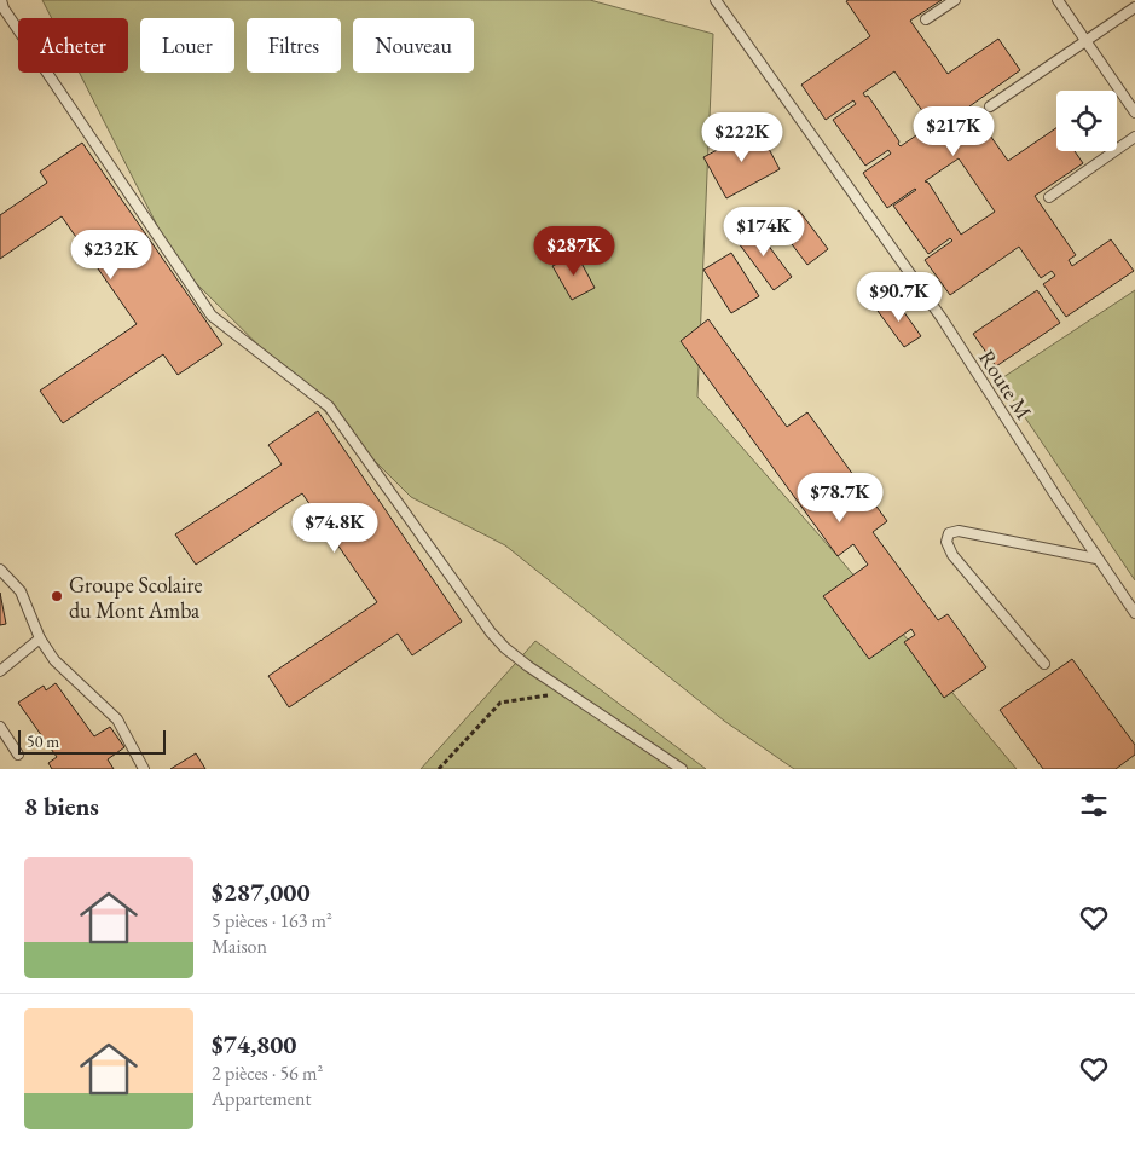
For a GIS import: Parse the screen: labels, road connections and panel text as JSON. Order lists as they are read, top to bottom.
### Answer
{
  "streets": {
    "lane": ["Route M"]
  },
  "places": ["Groupe Scolaire du Mont Amba"],
  "scale_bar": "50 m",
  "page": {
    "chip": [
      "Acheter",
      "Louer",
      "Filtres",
      "Nouveau"
    ],
    "price": [
      "$217K",
      "$222K",
      "$174K",
      "$287K",
      "$232K",
      "$90.7K",
      "$78.7K",
      "$74.8K"
    ],
    "scale": "50 m",
    "heading": "8 biens",
    "list": [
      {
        "name": "$287,000",
        "note": "5 pièces · 163 m² · Maison"
      },
      {
        "name": "$74,800",
        "note": "2 pièces · 56 m² · Appartement"
      }
    ]
  }
}
